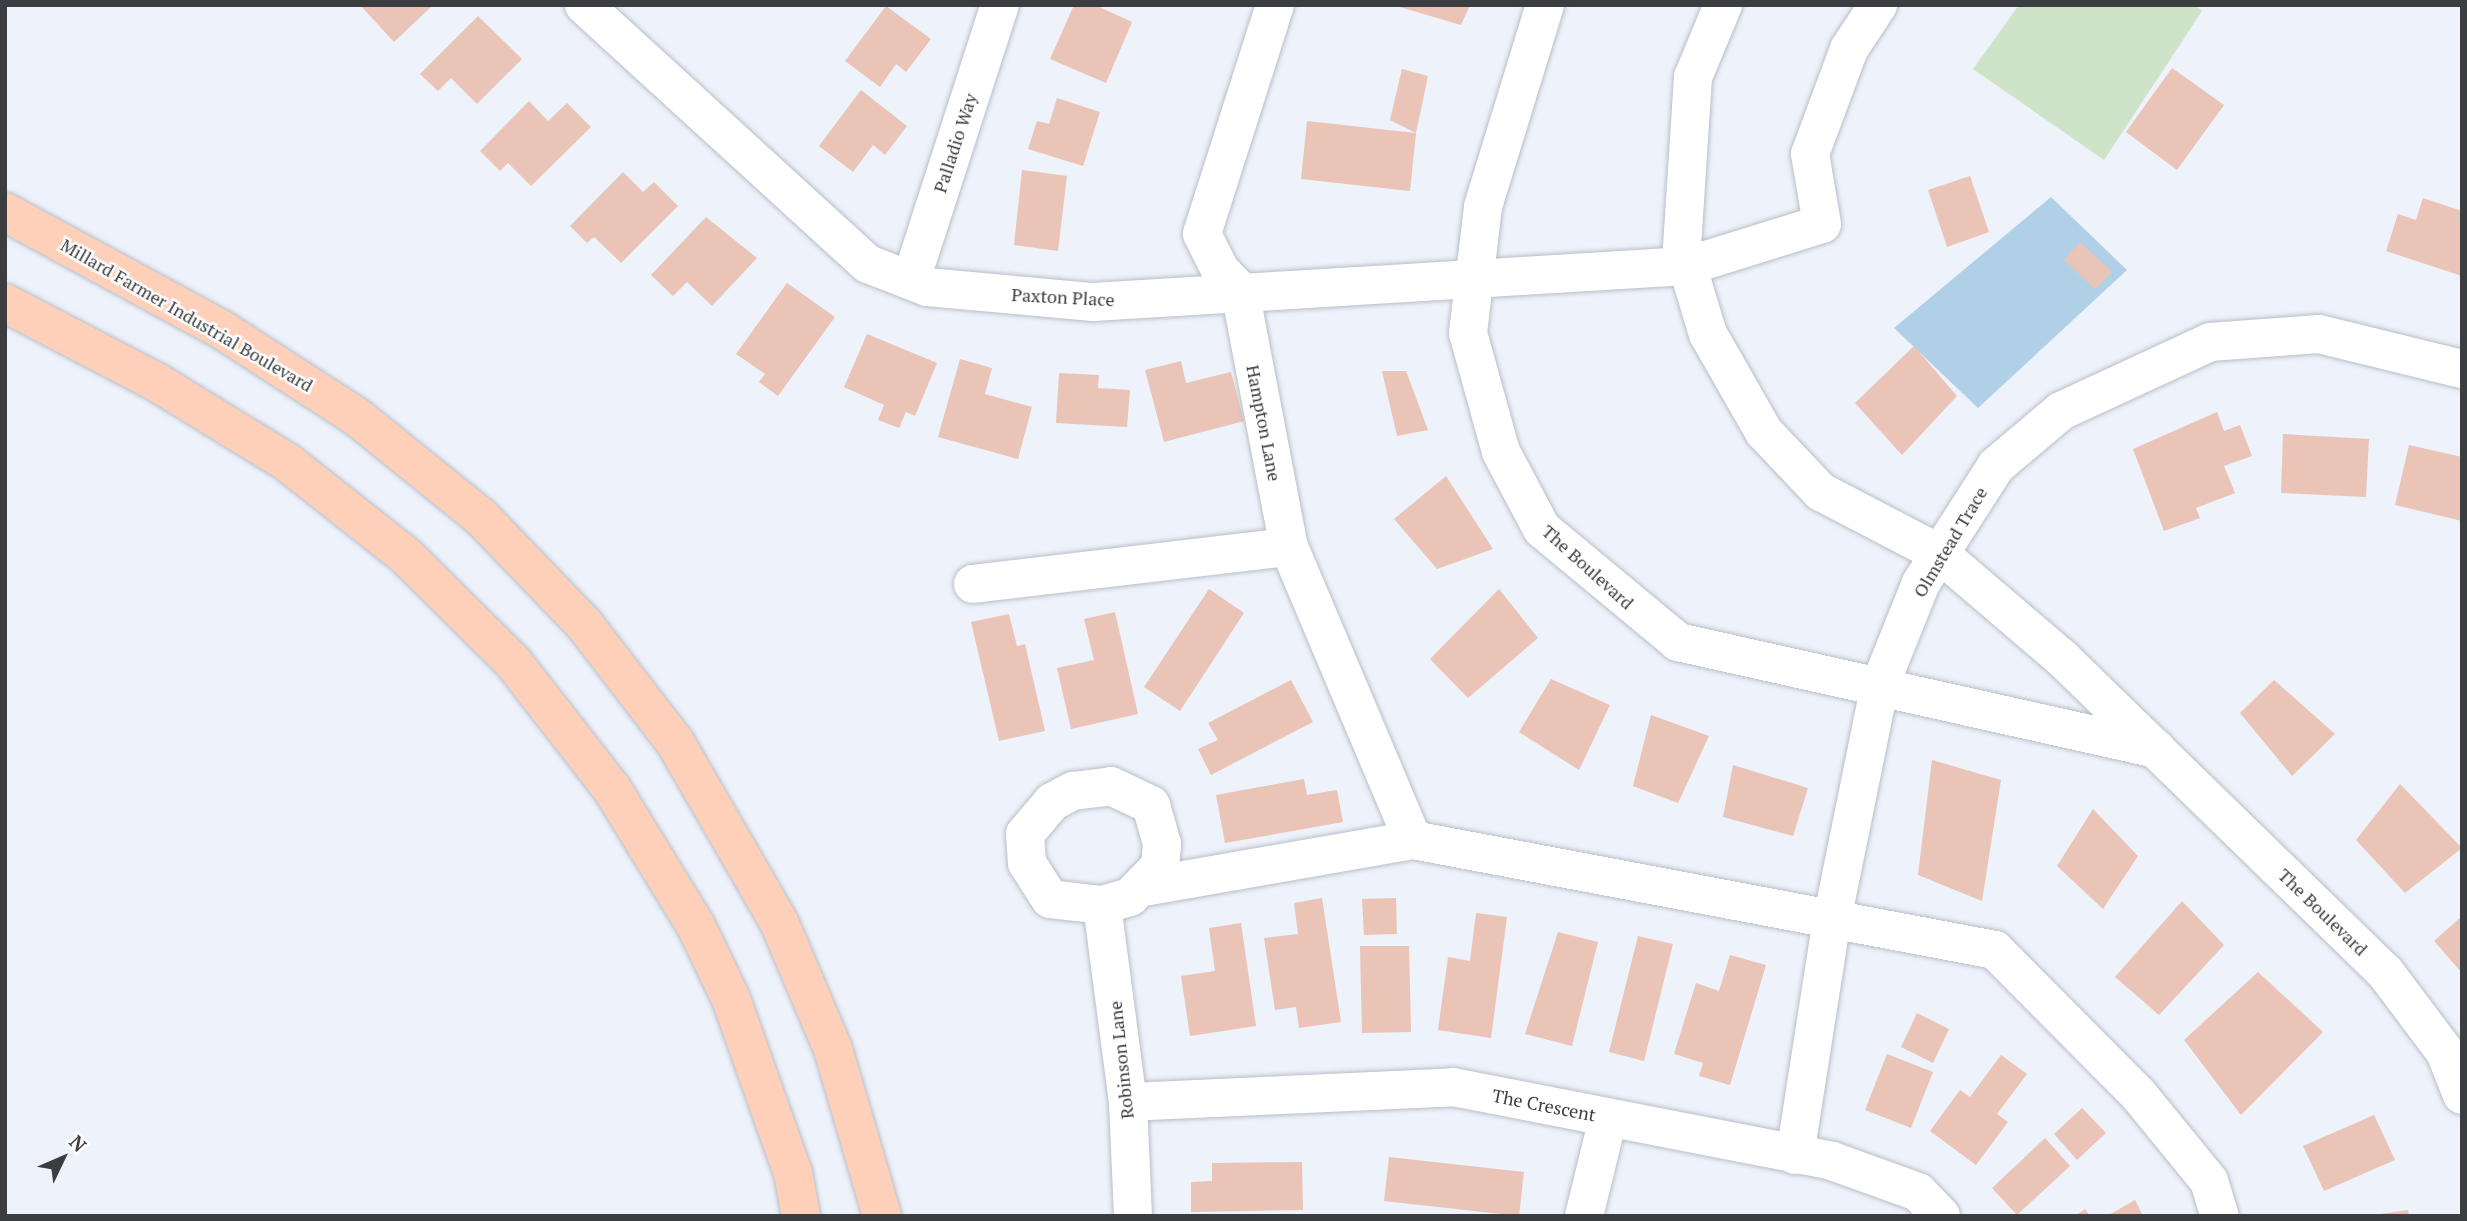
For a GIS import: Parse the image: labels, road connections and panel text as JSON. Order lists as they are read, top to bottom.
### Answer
{
  "streets": {
    "main road": ["Millard Farmer Industrial Boulevard"],
    "street": [
      "Palladio Way",
      "Paxton Place",
      "Hampton Lane",
      "Olmstead Trace",
      "The Boulevard",
      "Robinson Lane",
      "The Crescent"
    ]
  },
  "crossings": [
    ["Palladio Way", "Paxton Place"],
    ["Paxton Place", "Hampton Lane"],
    ["Paxton Place", "The Boulevard"],
    ["Olmstead Trace", "The Boulevard"],
    ["Olmstead Trace", "The Crescent"],
    ["Robinson Lane", "The Crescent"]
  ],
  "north": "top right"
}
